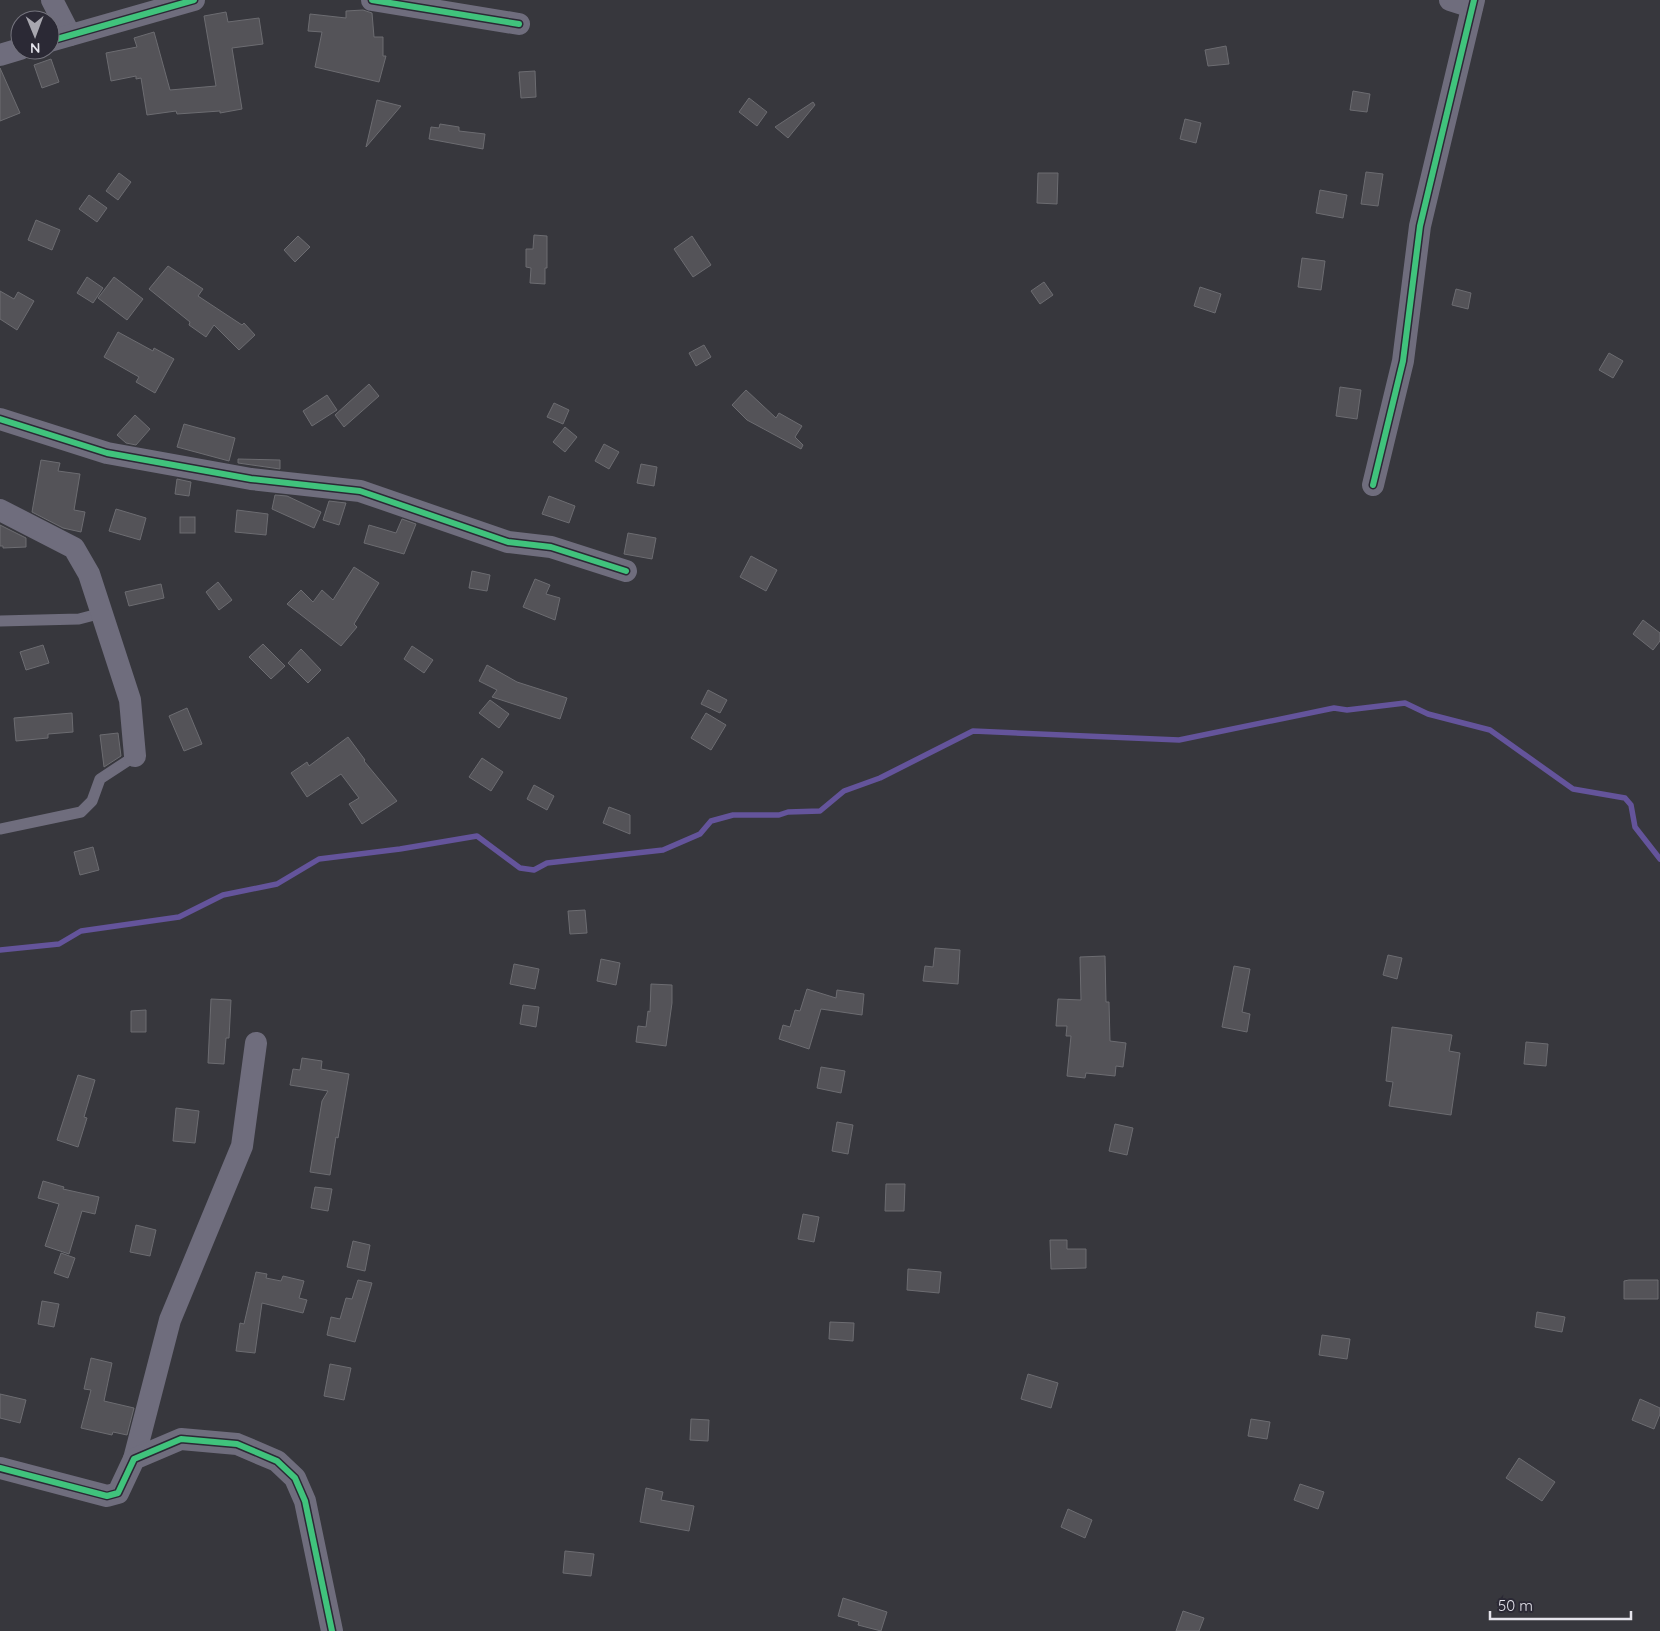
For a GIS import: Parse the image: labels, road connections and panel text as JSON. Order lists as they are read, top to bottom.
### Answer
{
  "scale_bar": "50 m",
  "north": "bottom"
}
